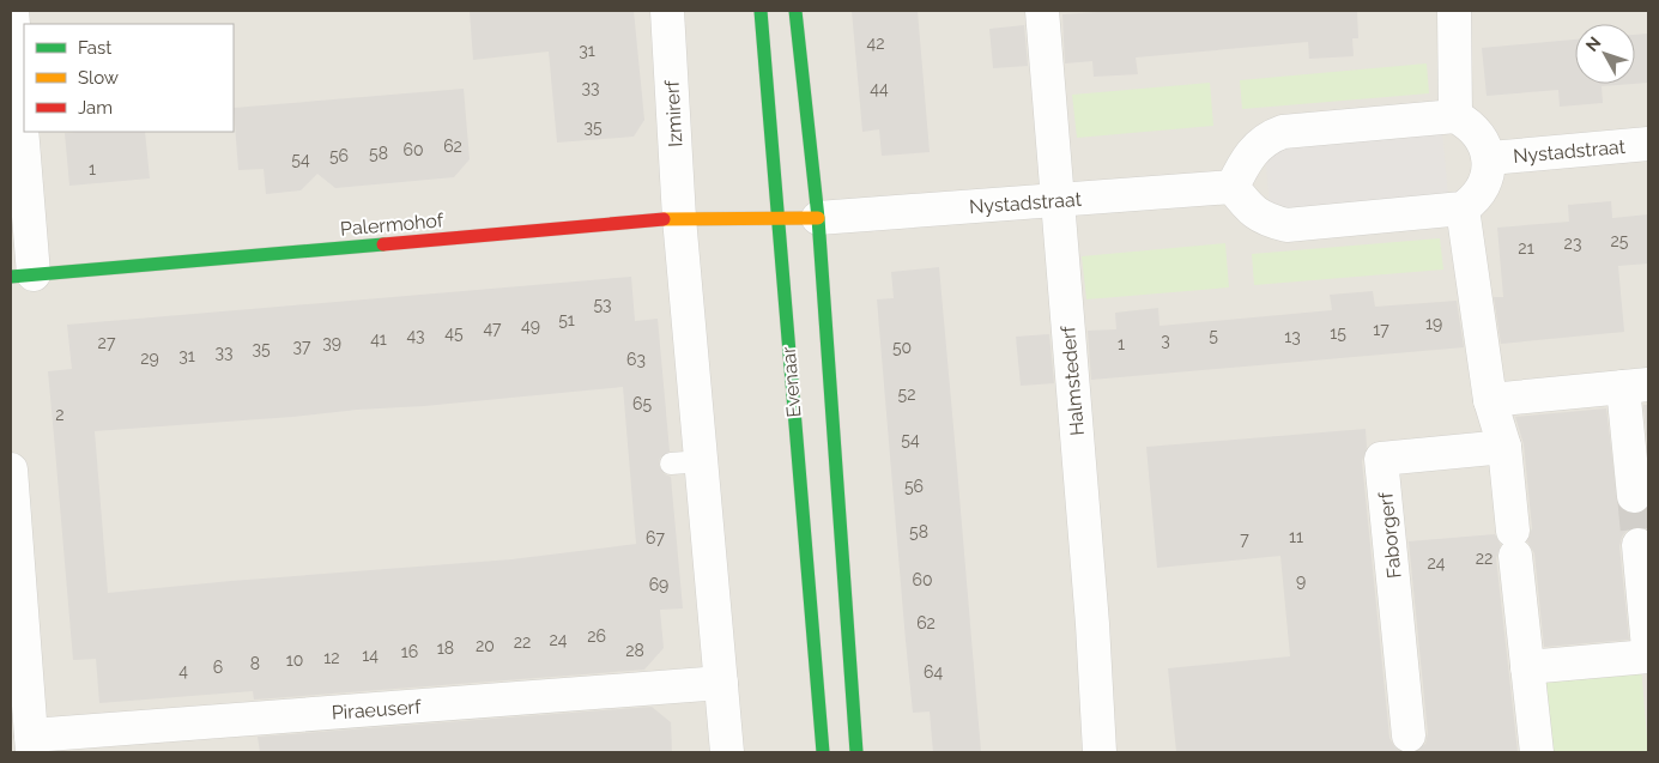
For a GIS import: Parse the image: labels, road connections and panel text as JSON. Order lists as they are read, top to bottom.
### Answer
{
  "streets": {
    "street": [
      "Izmirerf",
      "Nystadstraat",
      "Palermohof",
      "Halmstederf",
      "Evenaar",
      "Faborgerf",
      "Piraeuserf"
    ]
  },
  "crossings": [
    ["Izmirerf", "Palermohof"],
    ["Nystadstraat", "Palermohof"],
    ["Nystadstraat", "Halmstederf"],
    ["Nystadstraat", "Evenaar"],
    ["Palermohof", "Evenaar"]
  ],
  "house_numbers": [
    "42",
    "31",
    "33",
    "44",
    "35",
    "62",
    "60",
    "58",
    "56",
    "54",
    "1",
    "25",
    "23",
    "21",
    "53",
    "51",
    "19",
    "49",
    "47",
    "17",
    "45",
    "15",
    "43",
    "5",
    "13",
    "41",
    "3",
    "27",
    "39",
    "1",
    "37",
    "50",
    "35",
    "33",
    "31",
    "29",
    "63",
    "52",
    "65",
    "2",
    "54",
    "56",
    "58",
    "11",
    "67",
    "7",
    "22",
    "24",
    "60",
    "9",
    "69",
    "62",
    "26",
    "24",
    "22",
    "20",
    "18",
    "28",
    "16",
    "14",
    "12",
    "10",
    "8",
    "6",
    "4",
    "64"
  ],
  "legend": ["Fast", "Slow", "Jam"],
  "north": "top left"
}
